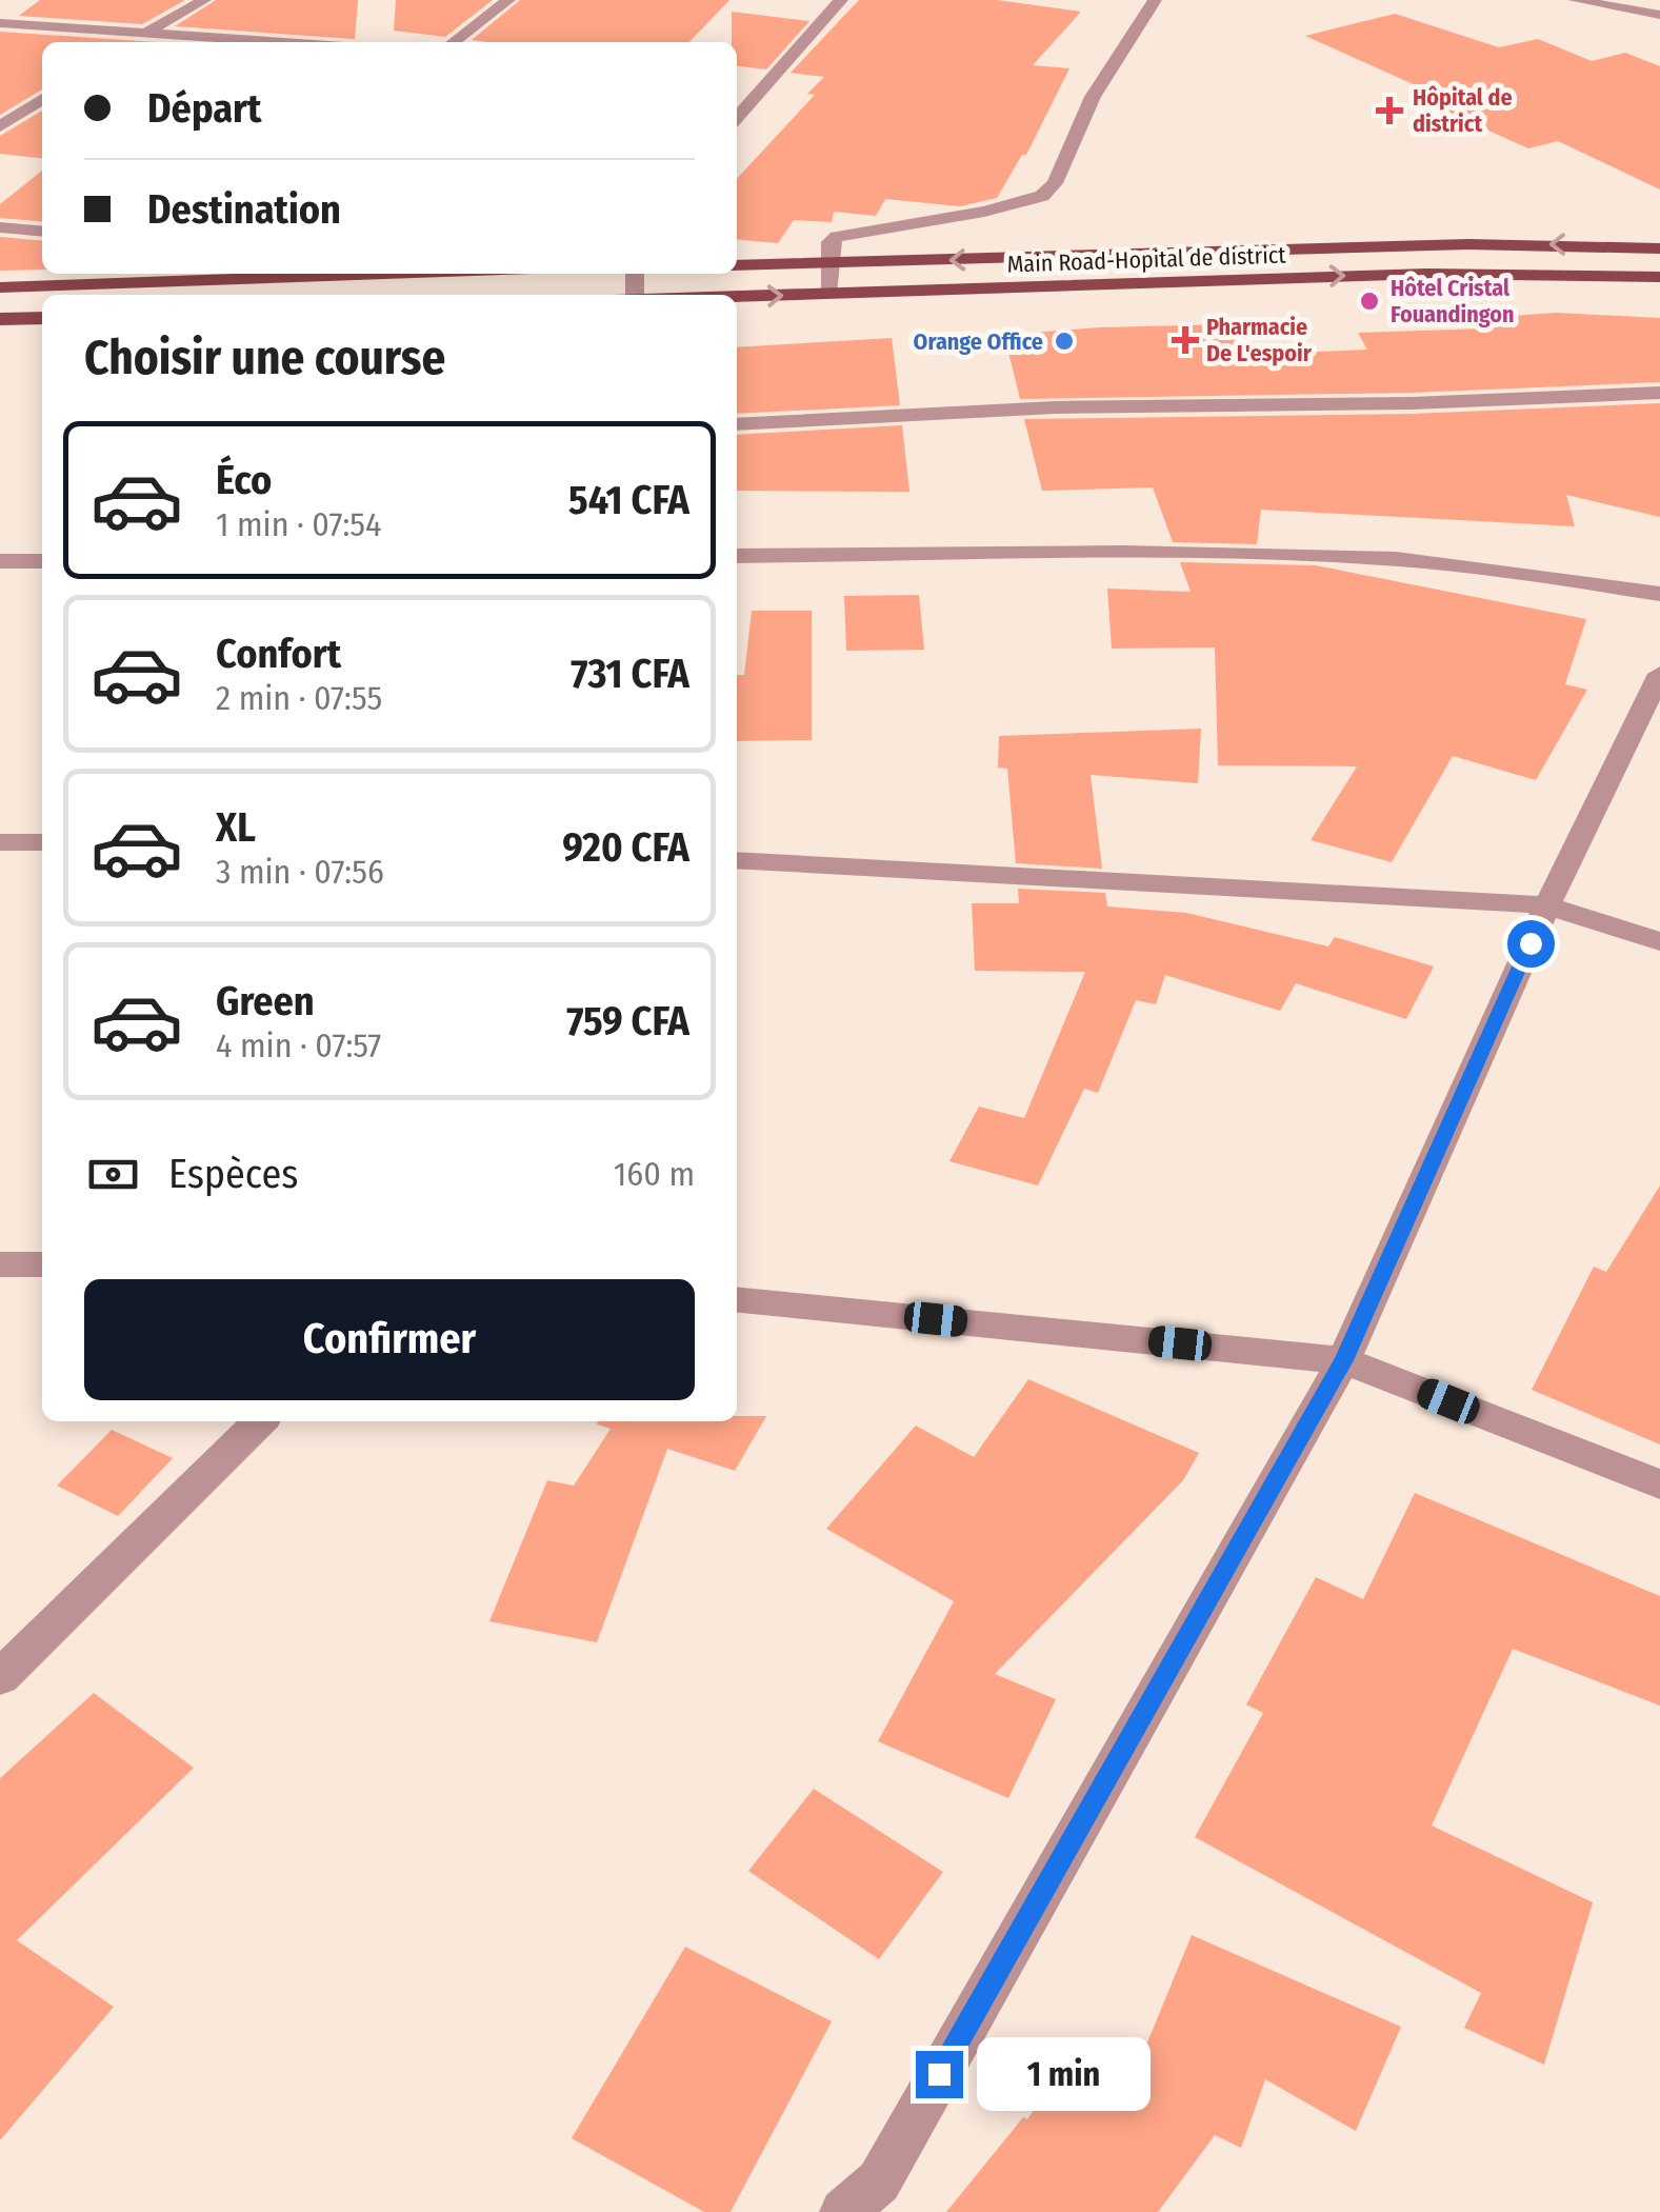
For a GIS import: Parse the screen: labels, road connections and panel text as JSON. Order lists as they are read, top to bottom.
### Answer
{
  "streets": {
    "main road": ["Main Road-Hopital de district"]
  },
  "places": {
    "health": ["Hôpital de district", "Pharmacie De L'espoir"],
    "other": ["Hôtel Cristal Fouandingon", "Orange Office"]
  },
  "page": {
    "banner": ["Départ", "Destination"],
    "heading": "Choisir une course",
    "list": [
      {
        "name": "Éco",
        "note": "1 min · 07:54",
        "value": "541 CFA"
      },
      {
        "name": "Confort",
        "note": "2 min · 07:55",
        "value": "731 CFA"
      },
      {
        "name": "XL",
        "note": "3 min · 07:56",
        "value": "920 CFA"
      },
      {
        "name": "Green",
        "note": "4 min · 07:57",
        "value": "759 CFA"
      }
    ],
    "pay": ["Espèces", "160 m"],
    "buttons": "Confirmer",
    "bubble": "1 min"
  }
}
